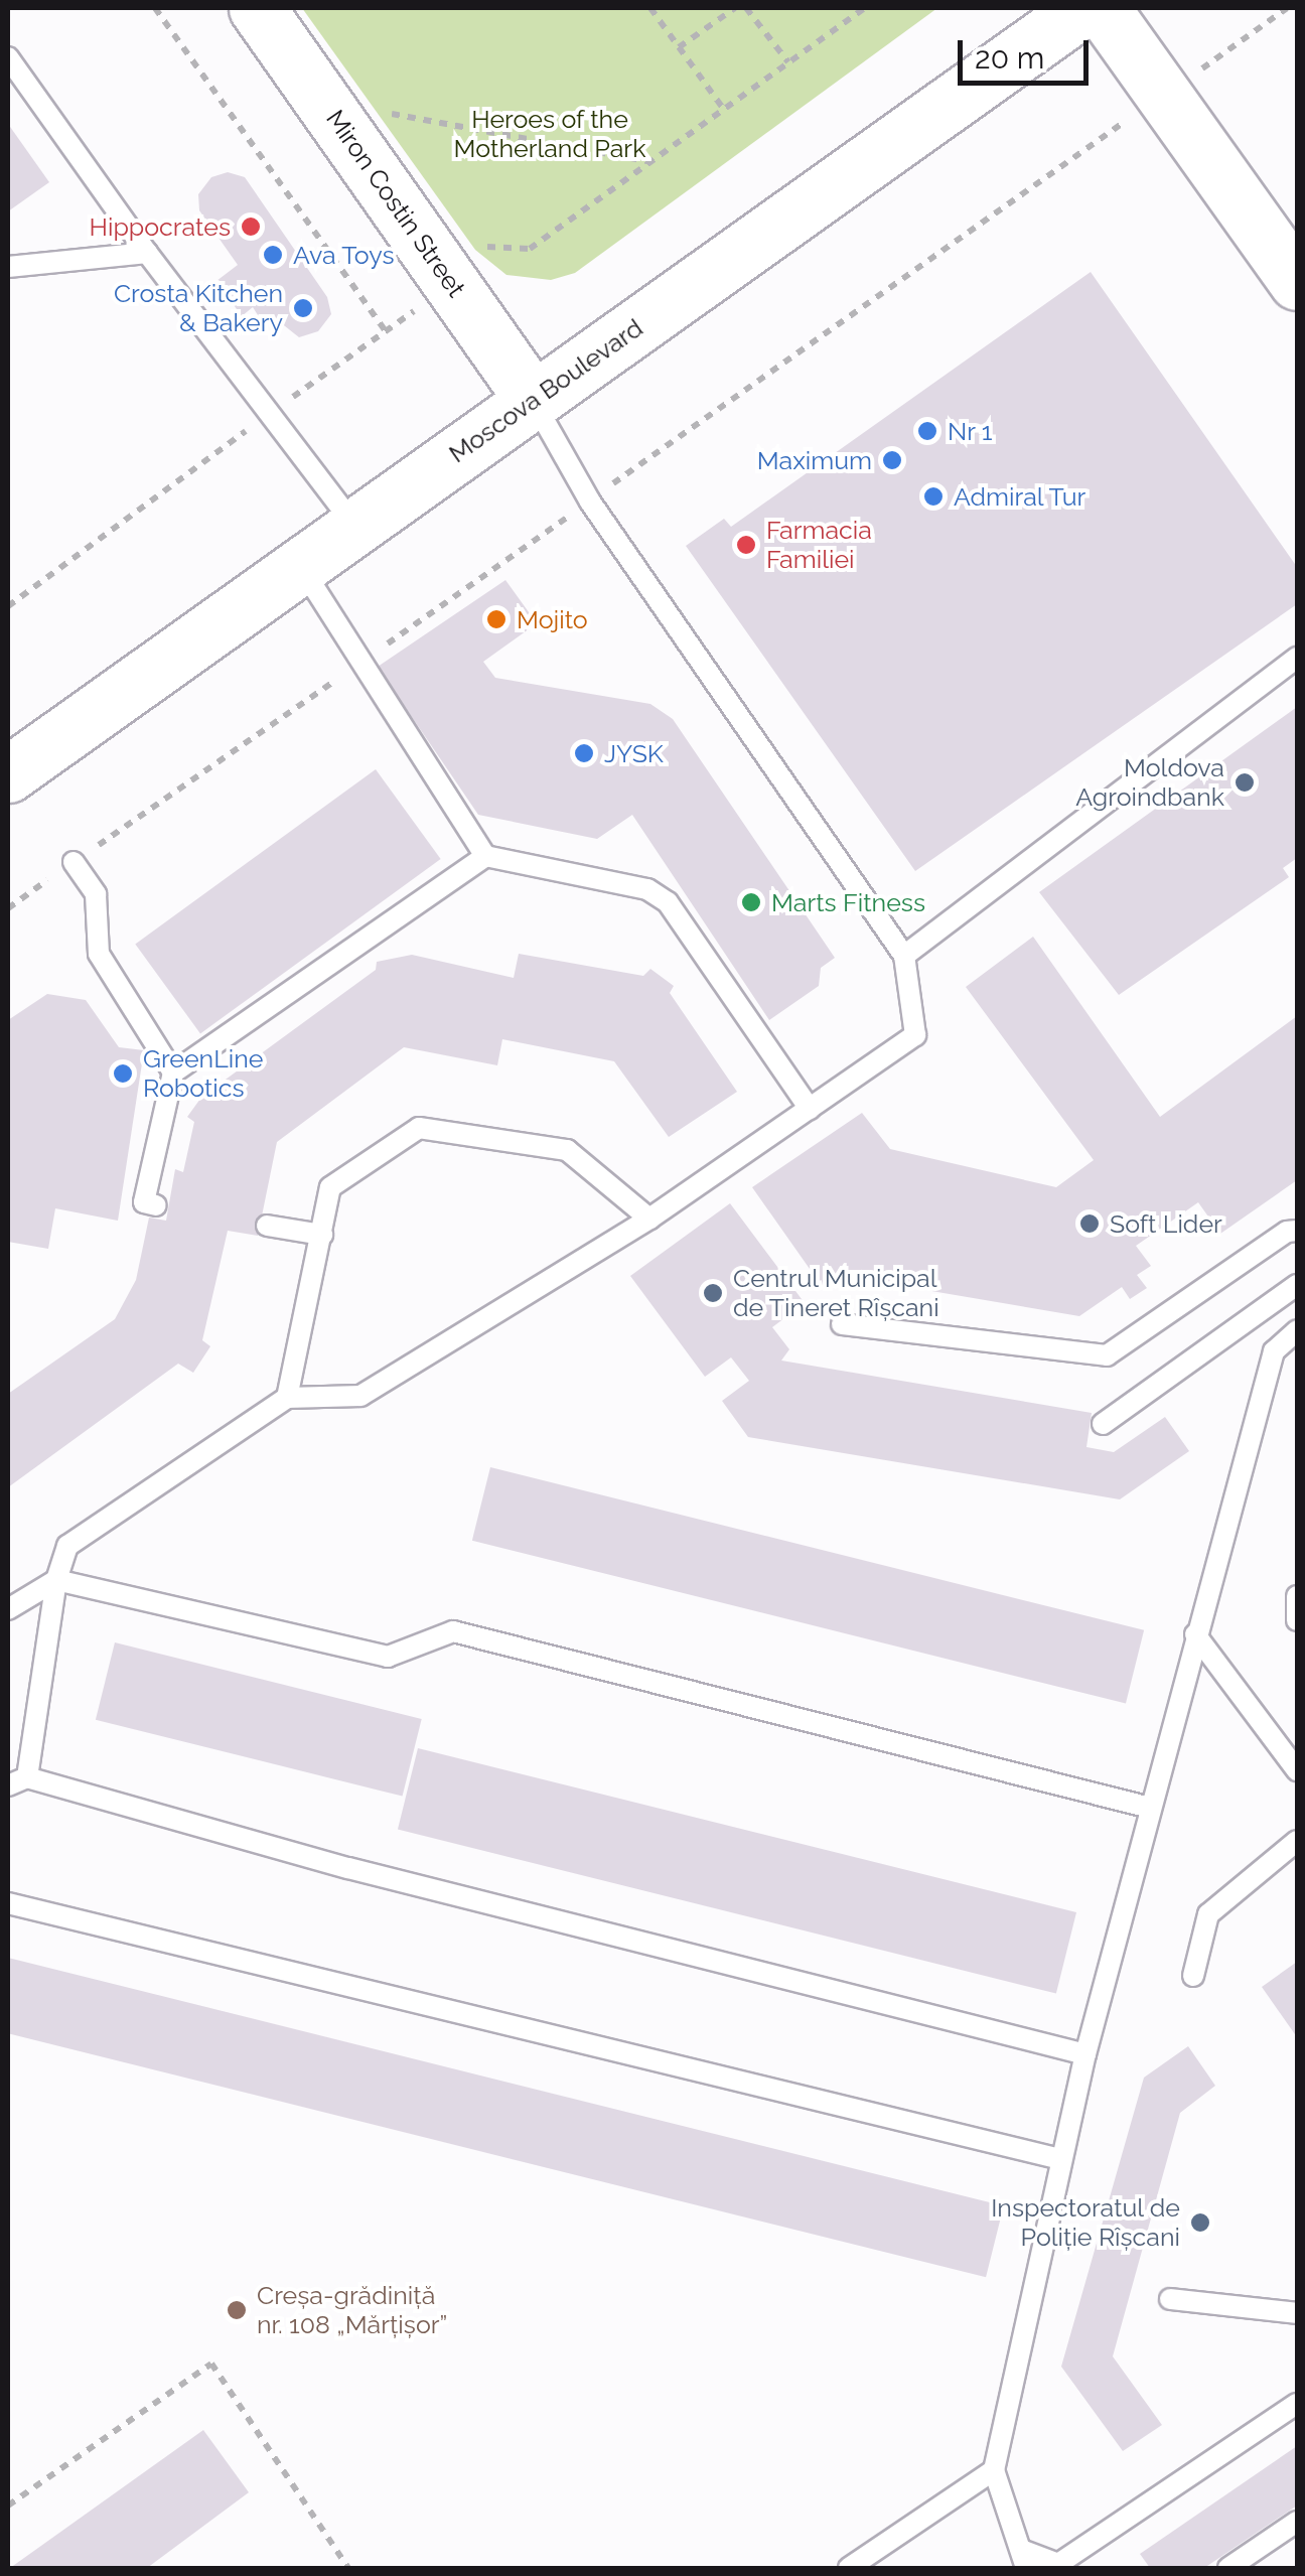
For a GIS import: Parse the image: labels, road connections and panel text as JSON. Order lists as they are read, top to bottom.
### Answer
{
  "streets": {
    "main road": ["Miron Costin Street", "Moscova Boulevard"]
  },
  "crossings": [
    ["Miron Costin Street", "Moscova Boulevard"]
  ],
  "parks": ["Heroes of the Motherland Park"],
  "places": [
    "Hippocrates",
    "Ava Toys",
    "Crosta Kitchen & Bakery",
    "Nr 1",
    "Maximum",
    "Admiral Tur",
    "Farmacia Familiei",
    "Mojito",
    "JYSK",
    "Moldova Agroindbank",
    "Marts Fitness",
    "GreenLine Robotics",
    "Soft Lider",
    "Centrul Municipal de Tineret Rîșcani",
    "Inspectoratul de Poliție Rîșcani",
    "Creșa-grădiniță nr. 108 „Mărțișor”"
  ],
  "scale_bar": "20 m"
}
